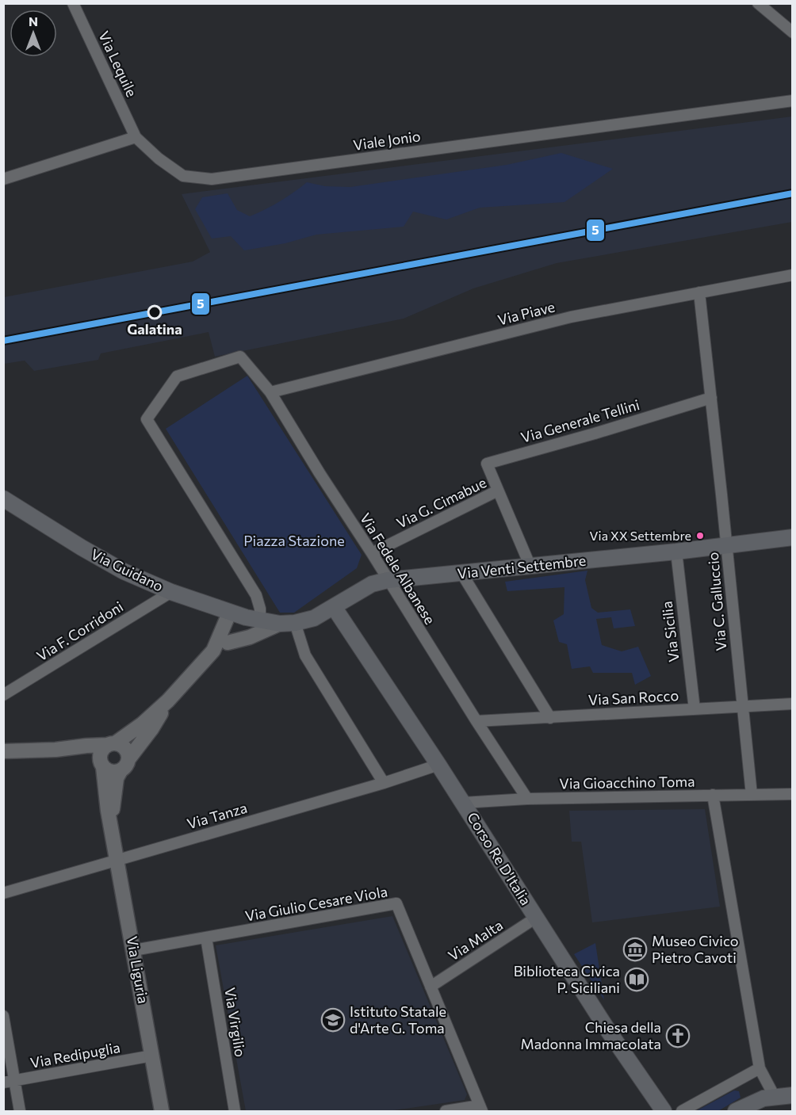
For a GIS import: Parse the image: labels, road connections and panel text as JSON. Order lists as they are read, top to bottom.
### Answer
{
  "streets": {
    "main road": ["Via Venti Settembre", "Via Guidano", "Corso Re D'Italia"],
    "street": [
      "Via Lequile",
      "Viale Jonio",
      "Via Piave",
      "Via Generale Tellini",
      "Via G. Cimabue",
      "Via Fedele Albanese",
      "Via C. Galluccio",
      "Via F. Corridoni",
      "Via Sicilia",
      "Via San Rocco",
      "Via Gioacchino Toma",
      "Via Tanza",
      "Via Giulio Cesare Viola",
      "Via Malta",
      "Via Liguria",
      "Via Virgilio",
      "Via Redipuglia"
    ]
  },
  "crossings": [
    ["Via Lequile", "Viale Jonio"],
    ["Via Piave", "Via Fedele Albanese"],
    ["Via Piave", "Via C. Galluccio"],
    ["Via Generale Tellini", "Via G. Cimabue"],
    ["Via Generale Tellini", "Via C. Galluccio"],
    ["Via G. Cimabue", "Via Fedele Albanese"],
    ["Via Venti Settembre", "Via Fedele Albanese"],
    ["Via Venti Settembre", "Via Guidano"],
    ["Via Venti Settembre", "Via C. Galluccio"],
    ["Via Venti Settembre", "Via Sicilia"],
    ["Via Venti Settembre", "Corso Re D'Italia"],
    ["Via Fedele Albanese", "Via Guidano"],
    ["Via Fedele Albanese", "Via San Rocco"],
    ["Via Fedele Albanese", "Via Gioacchino Toma"],
    ["Via Guidano", "Via F. Corridoni"],
    ["Via C. Galluccio", "Via San Rocco"],
    ["Via C. Galluccio", "Via Gioacchino Toma"],
    ["Via Sicilia", "Via San Rocco"],
    ["Via Gioacchino Toma", "Corso Re D'Italia"],
    ["Via Tanza", "Corso Re D'Italia"],
    ["Via Tanza", "Via Liguria"],
    ["Corso Re D'Italia", "Via Malta"],
    ["Via Giulio Cesare Viola", "Via Malta"],
    ["Via Giulio Cesare Viola", "Via Liguria"],
    ["Via Giulio Cesare Viola", "Via Virgilio"],
    ["Via Liguria", "Via Redipuglia"]
  ],
  "parks": ["Piazza Stazione"],
  "places": {
    "other": ["Galatina", "Via XX Settembre"],
    "museum": ["Museo Civico Pietro Cavoti"],
    "library": ["Biblioteca Civica P. Siciliani"],
    "school or university": ["Istituto Statale d'Arte G. Toma"],
    "church": ["Chiesa della Madonna Immacolata"]
  },
  "lines": ["transit line 5"],
  "north": "top"
}
